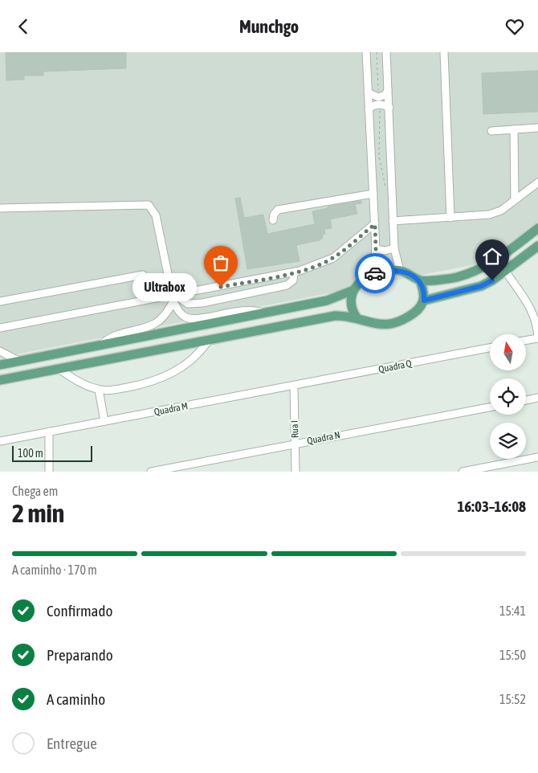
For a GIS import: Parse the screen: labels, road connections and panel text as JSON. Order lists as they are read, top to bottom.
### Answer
{
  "streets": {
    "street": [
      "Quadra Q",
      "Quadra M",
      "Rua I",
      "Quadra N"
    ]
  },
  "crossings": [
    ["Quadra Q", "Quadra M"],
    ["Quadra Q", "Rua I"],
    ["Quadra M", "Rua I"],
    ["Rua I", "Quadra N"]
  ],
  "places": ["Ultrabox"],
  "scale_bar": "100 m",
  "north": "top",
  "page": {
    "header": "Munchgo",
    "bubble": "Ultrabox",
    "scale": "100 m",
    "heading": ["2 min", "Chega em", "16:03–16:08"],
    "bar": "A caminho · 170 m",
    "list": [
      ["Confirmado", "15:41"],
      ["Preparando", "15:50"],
      ["A caminho", "15:52"],
      "Entregue"
    ]
  }
}
